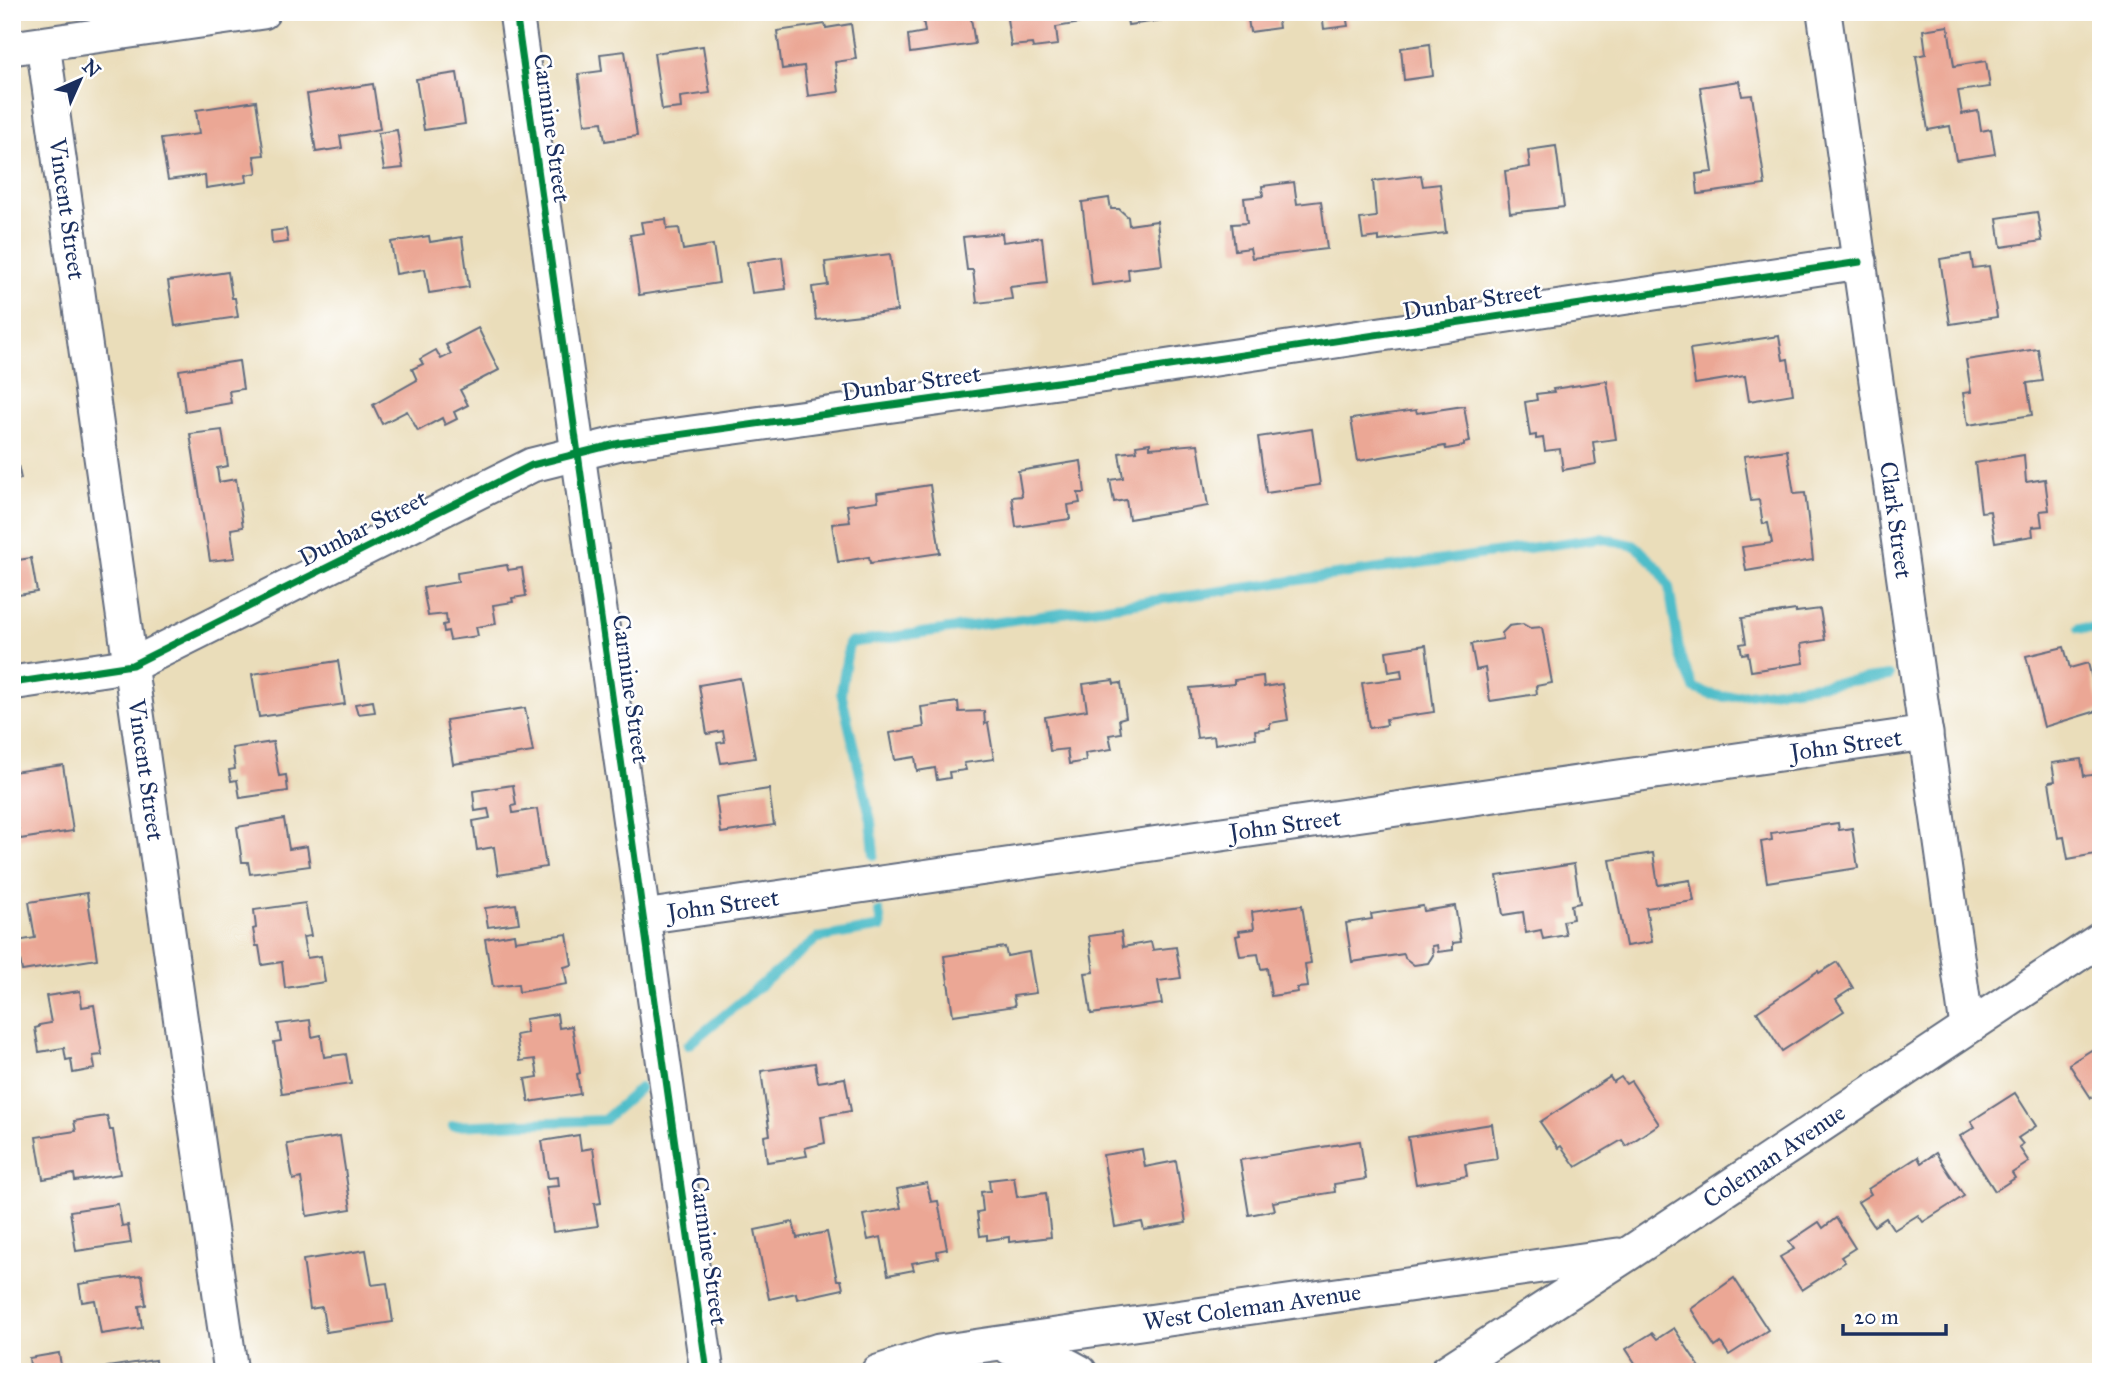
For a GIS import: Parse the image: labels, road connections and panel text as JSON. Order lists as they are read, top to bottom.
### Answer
{
  "streets": {
    "street": [
      "Carmine Street",
      "Vincent Street",
      "Dunbar Street",
      "Clark Street",
      "John Street",
      "Coleman Avenue",
      "West Coleman Avenue"
    ]
  },
  "crossings": [
    ["Carmine Street", "Dunbar Street"],
    ["Carmine Street", "John Street"],
    ["Vincent Street", "Dunbar Street"],
    ["Dunbar Street", "Clark Street"],
    ["Clark Street", "John Street"],
    ["Clark Street", "Coleman Avenue"],
    ["Coleman Avenue", "West Coleman Avenue"]
  ],
  "scale_bar": "20 m",
  "north": "top right"
}
